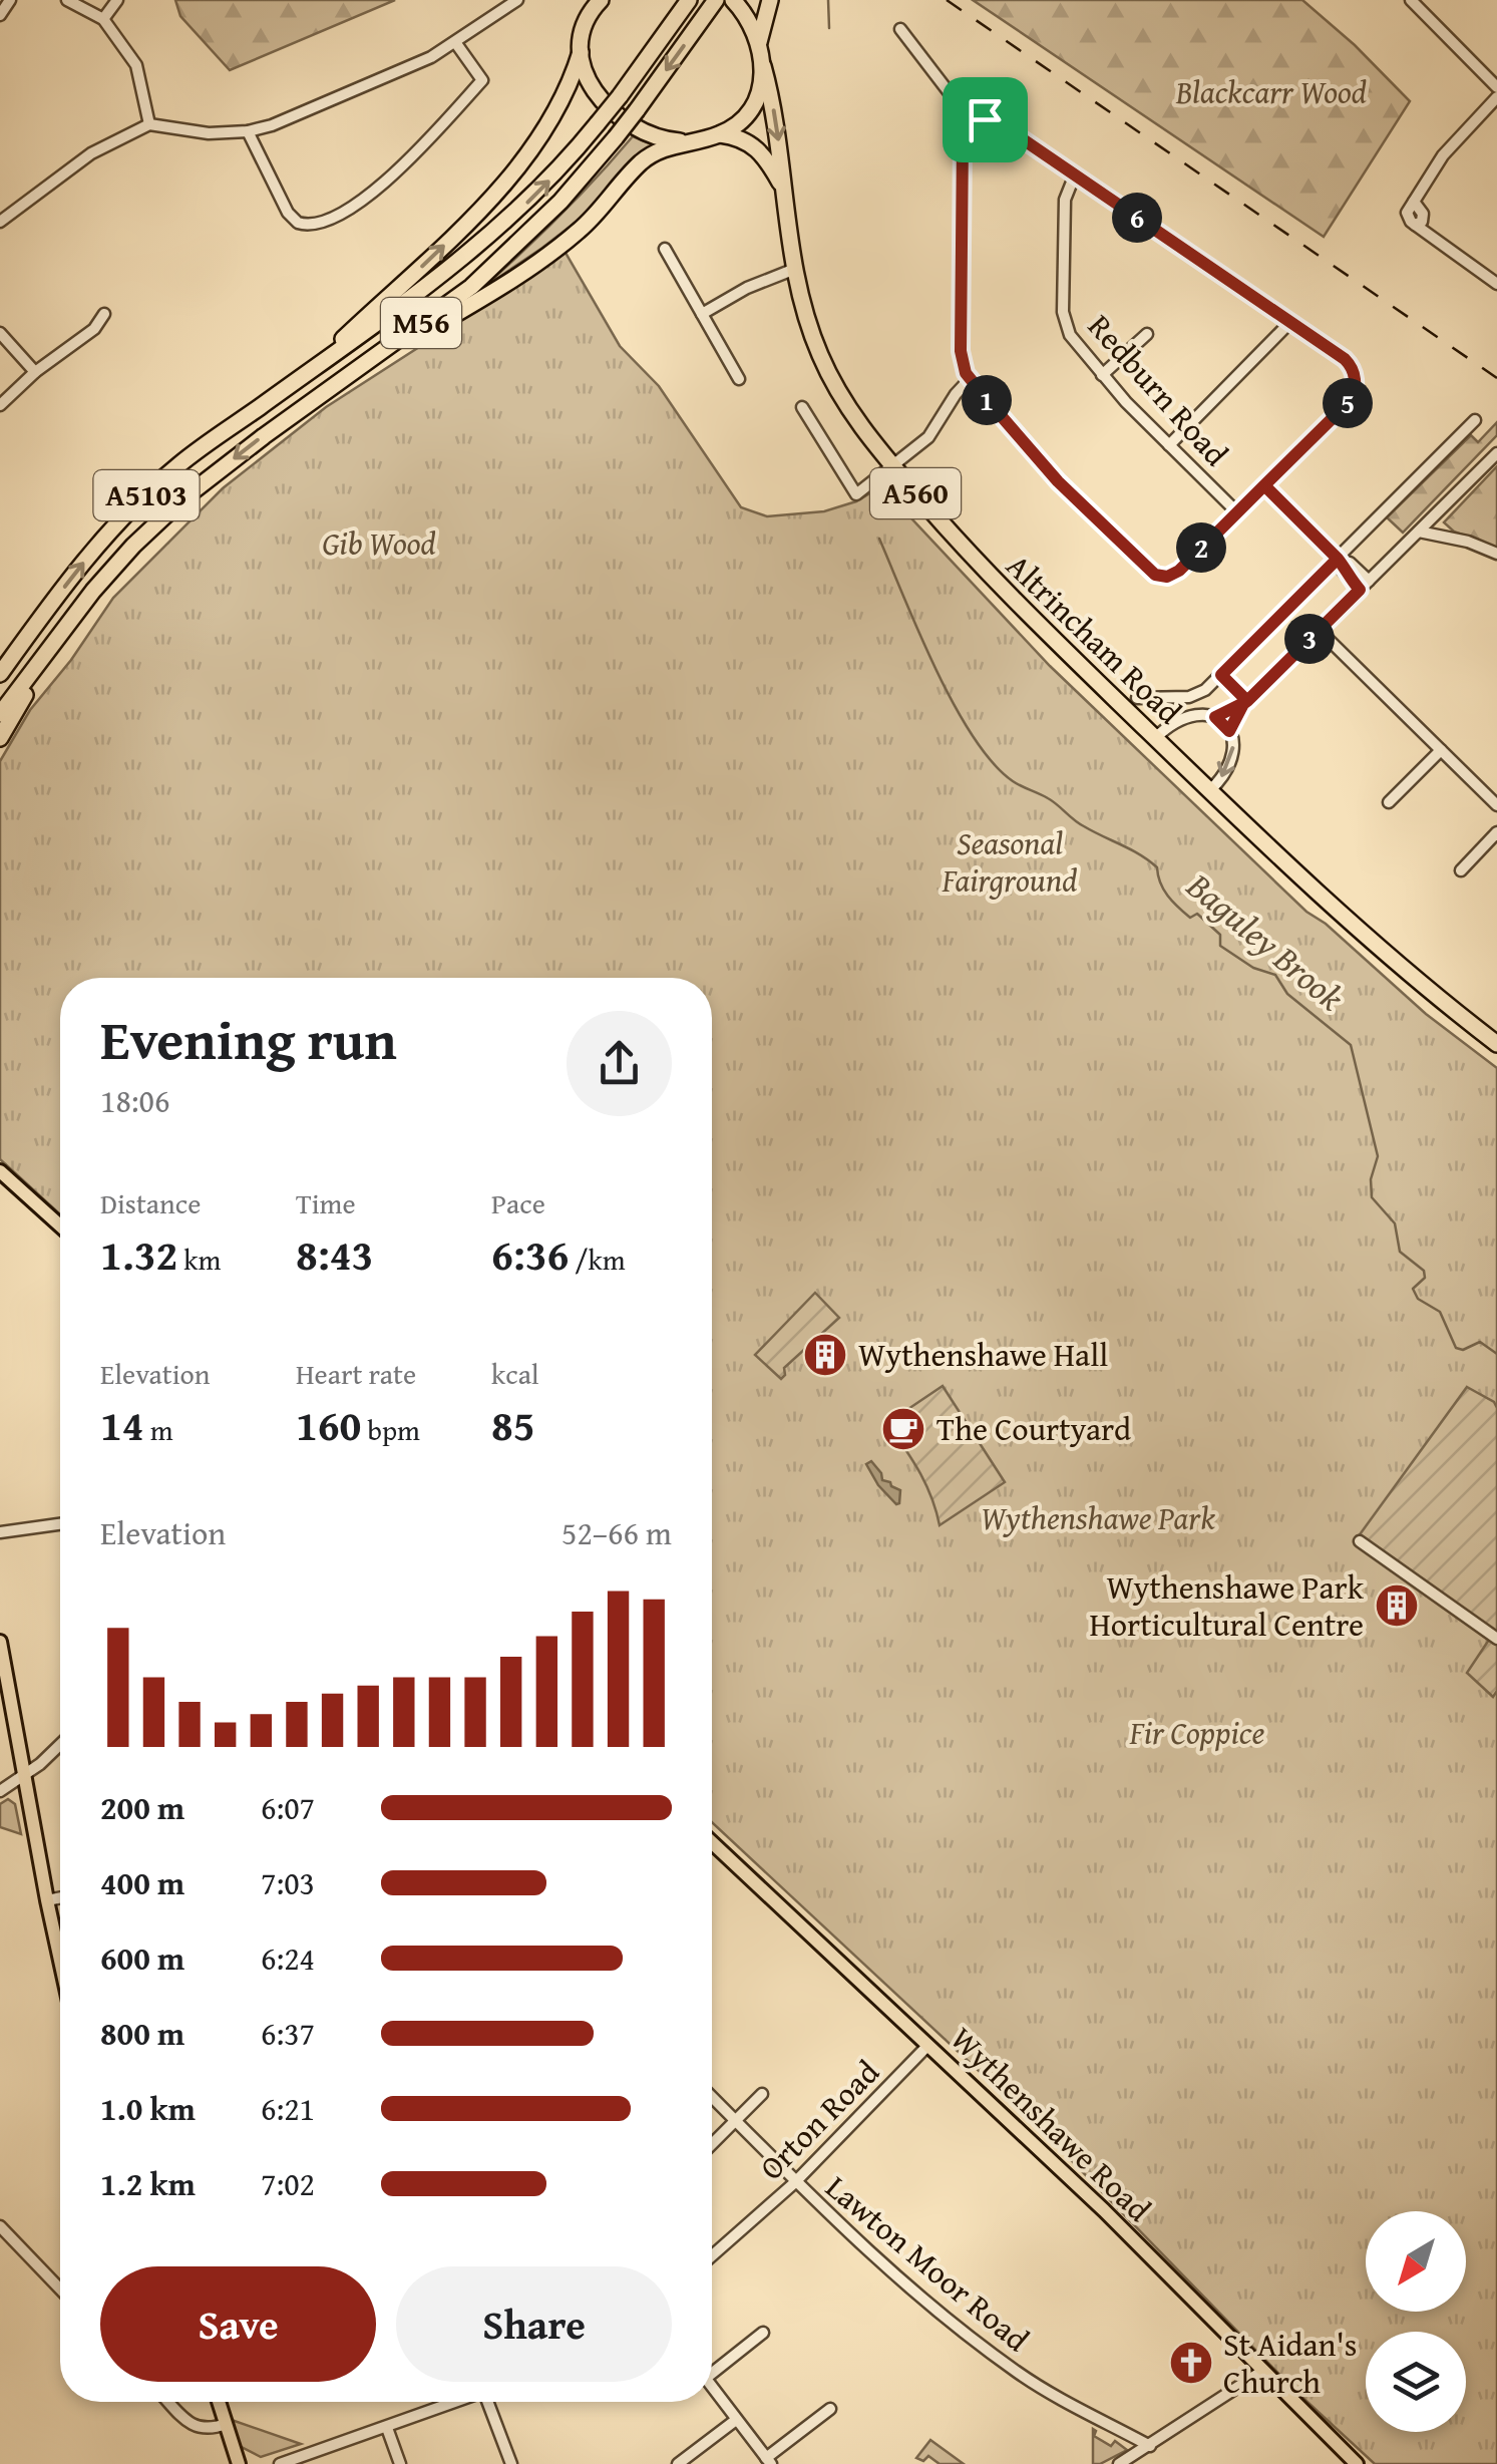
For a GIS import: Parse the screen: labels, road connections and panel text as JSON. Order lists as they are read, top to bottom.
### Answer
{
  "streets": {
    "highway": [
      "M56",
      "A560",
      "A5103",
      "Altrincham Road"
    ],
    "main road": ["Wythenshawe Road"],
    "street": ["Redburn Road", "Orton Road", "Lawton Moor Road"]
  },
  "crossings": [
    ["M56", "A5103"],
    ["A560", "Altrincham Road"],
    ["Orton Road", "Wythenshawe Road"],
    ["Orton Road", "Lawton Moor Road"]
  ],
  "water": ["Baguley Brook"],
  "parks": [
    "Blackcarr Wood",
    "Gib Wood",
    "Seasonal Fairground",
    "Wythenshawe Park",
    "Fir Coppice"
  ],
  "places": {
    "building": ["Wythenshawe Hall", "Wythenshawe Park Horticultural Centre"],
    "cafe": ["The Courtyard"],
    "church": ["St Aidan's Church"]
  },
  "north": "bottom left",
  "page": {
    "pins": [
      "6",
      "1",
      "5",
      "2",
      "3"
    ],
    "heading": ["Evening run", "18:06"],
    "stats": [
      ["Distance", "1.32 km"],
      ["Time", "8:43"],
      ["Pace", "6:36 /km"],
      ["Elevation", "14 m"],
      ["Heart rate", "160 bpm"],
      ["kcal", "85"]
    ],
    "chart": ["Elevation", "52–66 m"],
    "list": [
      {
        "name": "200 m",
        "note": "6:07"
      },
      {
        "name": "400 m",
        "note": "7:03"
      },
      {
        "name": "600 m",
        "note": "6:24"
      },
      {
        "name": "800 m",
        "note": "6:37"
      },
      {
        "name": "1.0 km",
        "note": "6:21"
      },
      {
        "name": "1.2 km",
        "note": "7:02"
      }
    ],
    "buttons": ["Save", "Share"]
  }
}
